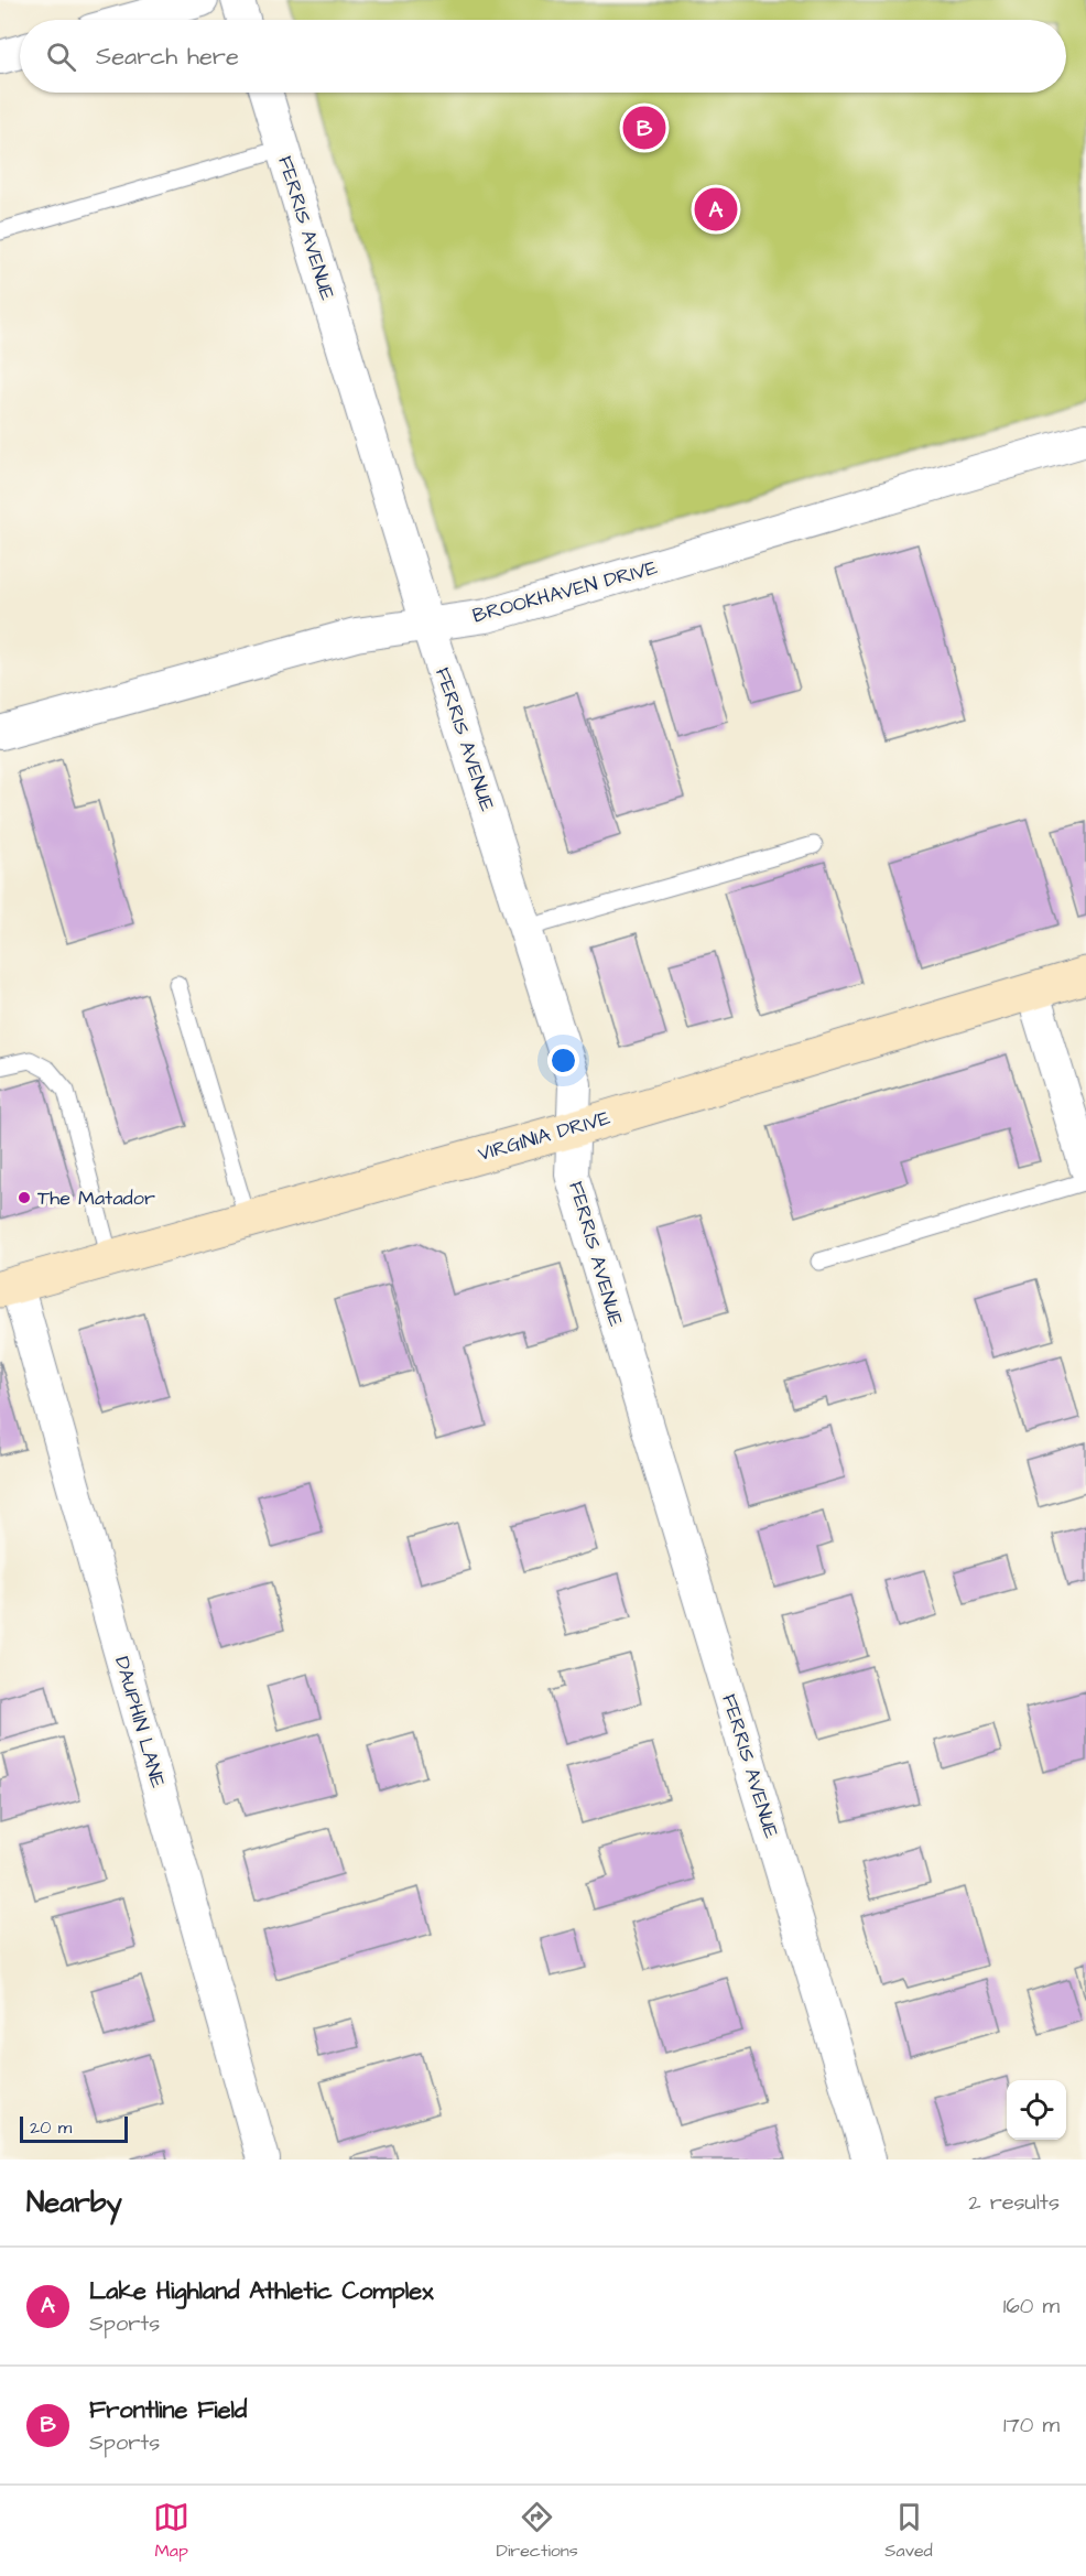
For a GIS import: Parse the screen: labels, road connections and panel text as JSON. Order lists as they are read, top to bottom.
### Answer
{
  "streets": {
    "street": [
      "FERRIS AVENUE",
      "BROOKHAVEN DRIVE",
      "VIRGINIA DRIVE",
      "DAUPHIN LANE"
    ]
  },
  "crossings": [
    ["FERRIS AVENUE", "BROOKHAVEN DRIVE"],
    ["FERRIS AVENUE", "VIRGINIA DRIVE"],
    ["VIRGINIA DRIVE", "DAUPHIN LANE"]
  ],
  "places": ["The Matador"],
  "scale_bar": "20 m",
  "page": {
    "search": "Search here",
    "pins": ["B", "A"],
    "scale": "20 m",
    "heading": ["Nearby", "2 results"],
    "list": [
      {
        "mark": "A",
        "name": "Lake Highland Athletic Complex",
        "note": "Sports",
        "value": "160 m"
      },
      {
        "mark": "B",
        "name": "Frontline Field",
        "note": "Sports",
        "value": "170 m"
      }
    ],
    "nav": ["Map", "Directions", "Saved"]
  }
}
